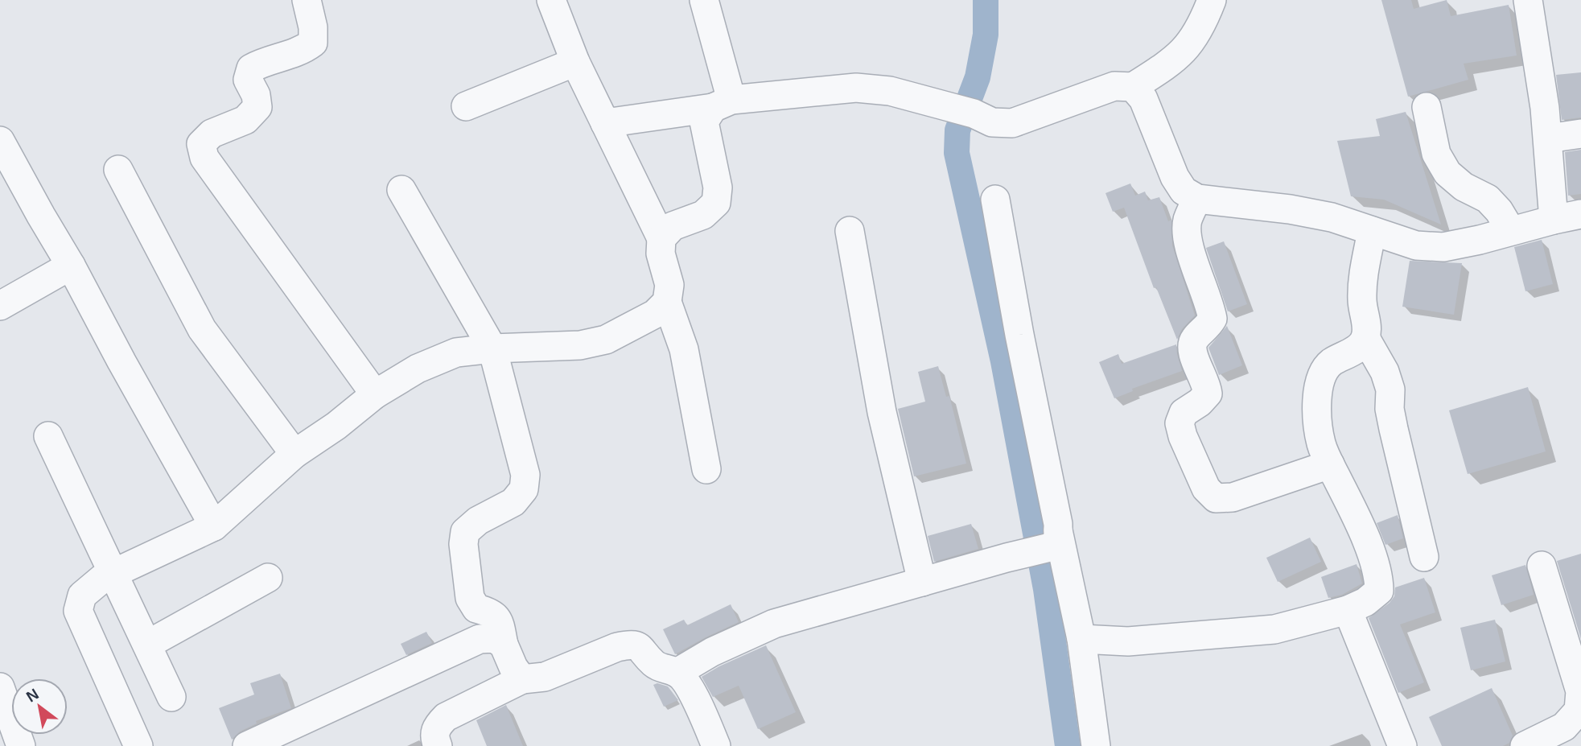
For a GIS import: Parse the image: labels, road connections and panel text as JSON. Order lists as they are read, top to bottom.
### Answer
{
  "north": "top left"
}
